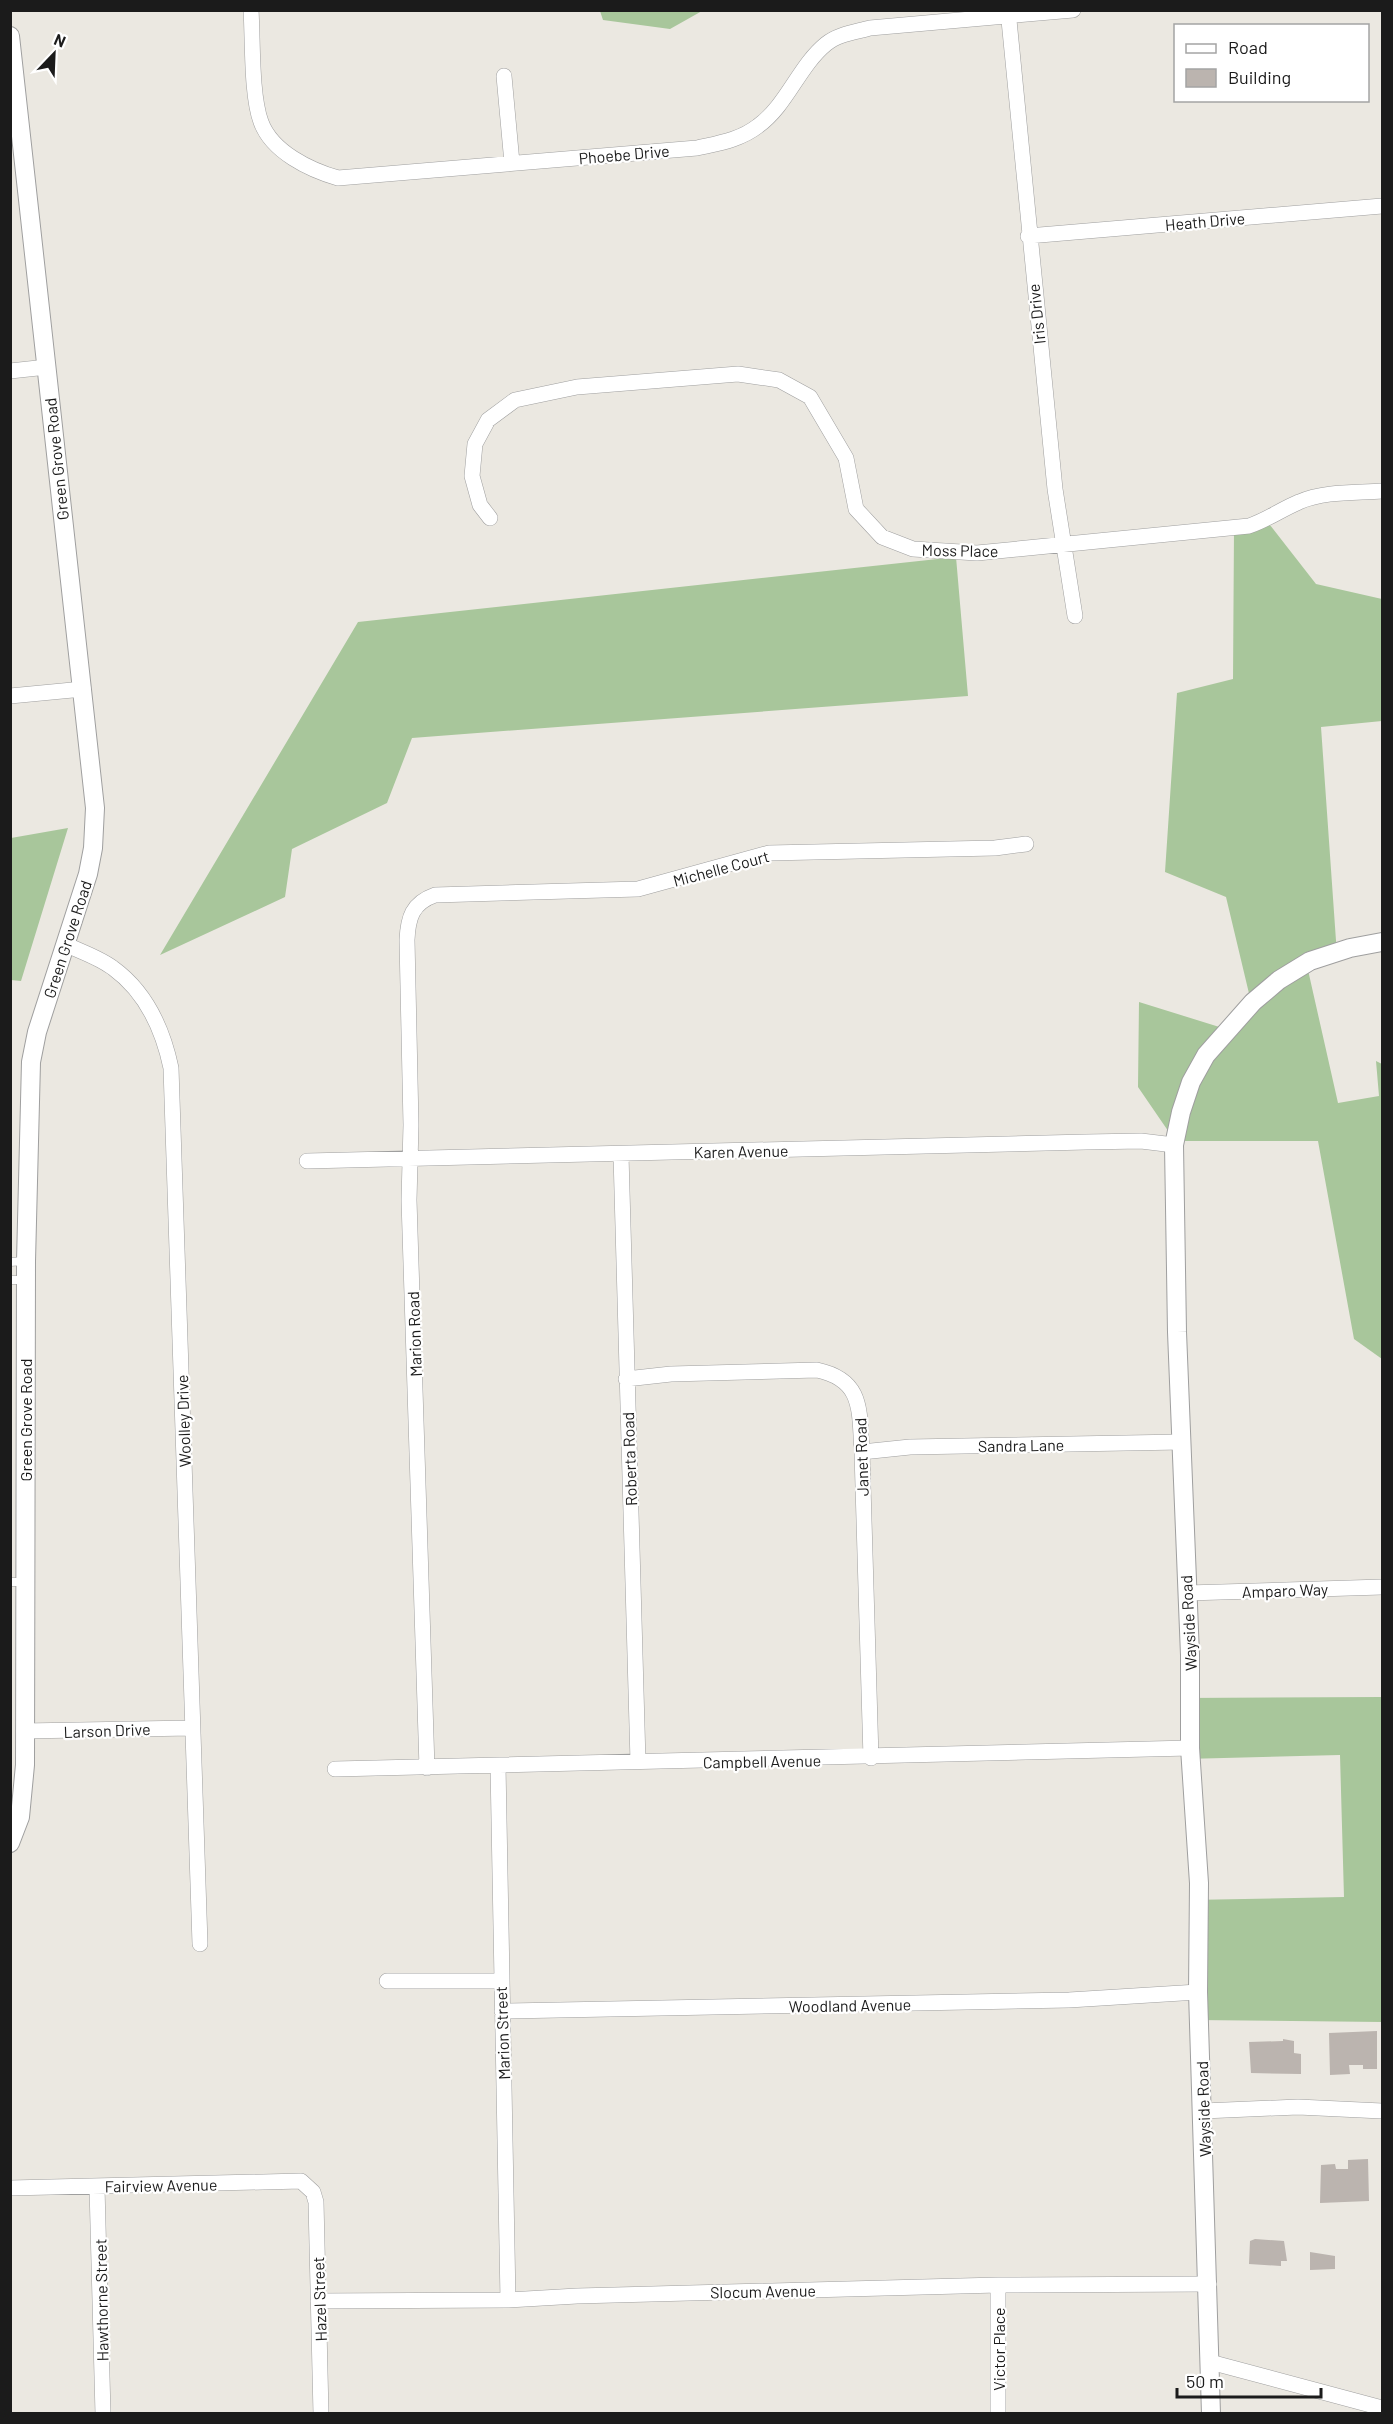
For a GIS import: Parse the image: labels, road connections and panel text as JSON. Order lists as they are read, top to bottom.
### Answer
{
  "streets": {
    "street": [
      "Phoebe Drive",
      "Heath Drive",
      "Iris Drive",
      "Green Grove Road",
      "Moss Place",
      "Michelle Court",
      "Karen Avenue",
      "Marion Road",
      "Woolley Drive",
      "Sandra Lane",
      "Janet Road",
      "Roberta Road",
      "Amparo Way",
      "Wayside Road",
      "Larson Drive",
      "Campbell Avenue",
      "Woodland Avenue",
      "Marion Street",
      "Fairview Avenue",
      "Slocum Avenue",
      "Hazel Street",
      "Hawthorne Street",
      "Victor Place"
    ]
  },
  "crossings": [
    ["Phoebe Drive", "Iris Drive"],
    ["Heath Drive", "Iris Drive"],
    ["Iris Drive", "Moss Place"],
    ["Green Grove Road", "Woolley Drive"],
    ["Green Grove Road", "Larson Drive"],
    ["Michelle Court", "Marion Road"],
    ["Karen Avenue", "Marion Road"],
    ["Karen Avenue", "Roberta Road"],
    ["Karen Avenue", "Wayside Road"],
    ["Marion Road", "Campbell Avenue"],
    ["Woolley Drive", "Larson Drive"],
    ["Sandra Lane", "Janet Road"],
    ["Sandra Lane", "Wayside Road"],
    ["Janet Road", "Roberta Road"],
    ["Janet Road", "Campbell Avenue"],
    ["Roberta Road", "Campbell Avenue"],
    ["Amparo Way", "Wayside Road"],
    ["Wayside Road", "Campbell Avenue"],
    ["Wayside Road", "Woodland Avenue"],
    ["Wayside Road", "Slocum Avenue"],
    ["Campbell Avenue", "Marion Street"],
    ["Woodland Avenue", "Marion Street"],
    ["Marion Street", "Slocum Avenue"],
    ["Fairview Avenue", "Hazel Street"],
    ["Fairview Avenue", "Hawthorne Street"],
    ["Slocum Avenue", "Hazel Street"],
    ["Slocum Avenue", "Victor Place"]
  ],
  "legend": ["Road", "Building"],
  "scale_bar": "50 m",
  "north": "top right"
}
